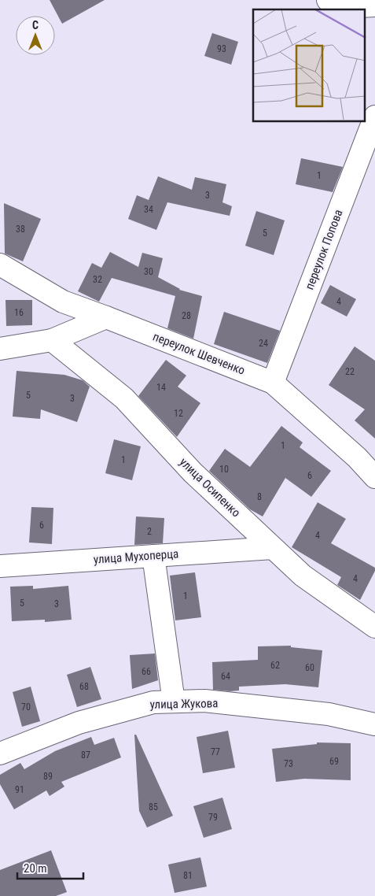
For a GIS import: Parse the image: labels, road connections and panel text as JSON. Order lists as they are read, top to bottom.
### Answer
{
  "streets": {
    "street": [
      "переулок Попова",
      "переулок Шевченко",
      "улица Осипенко",
      "улица Мухоперца",
      "улица Жукова"
    ]
  },
  "crossings": [
    ["переулок Попова", "переулок Шевченко"],
    ["улица Осипенко", "улица Мухоперца"]
  ],
  "house_numbers": [
    "93",
    "1",
    "3",
    "34",
    "38",
    "5",
    "30",
    "32",
    "4",
    "16",
    "28",
    "24",
    "22",
    "14",
    "5",
    "3",
    "12",
    "1",
    "1",
    "10",
    "6",
    "8",
    "6",
    "2",
    "4",
    "4",
    "1",
    "5",
    "3",
    "62",
    "60",
    "66",
    "64",
    "68",
    "70",
    "77",
    "87",
    "69",
    "73",
    "89",
    "91",
    "85",
    "79",
    "81"
  ],
  "scale_bar": "20 m",
  "north": "top"
}
